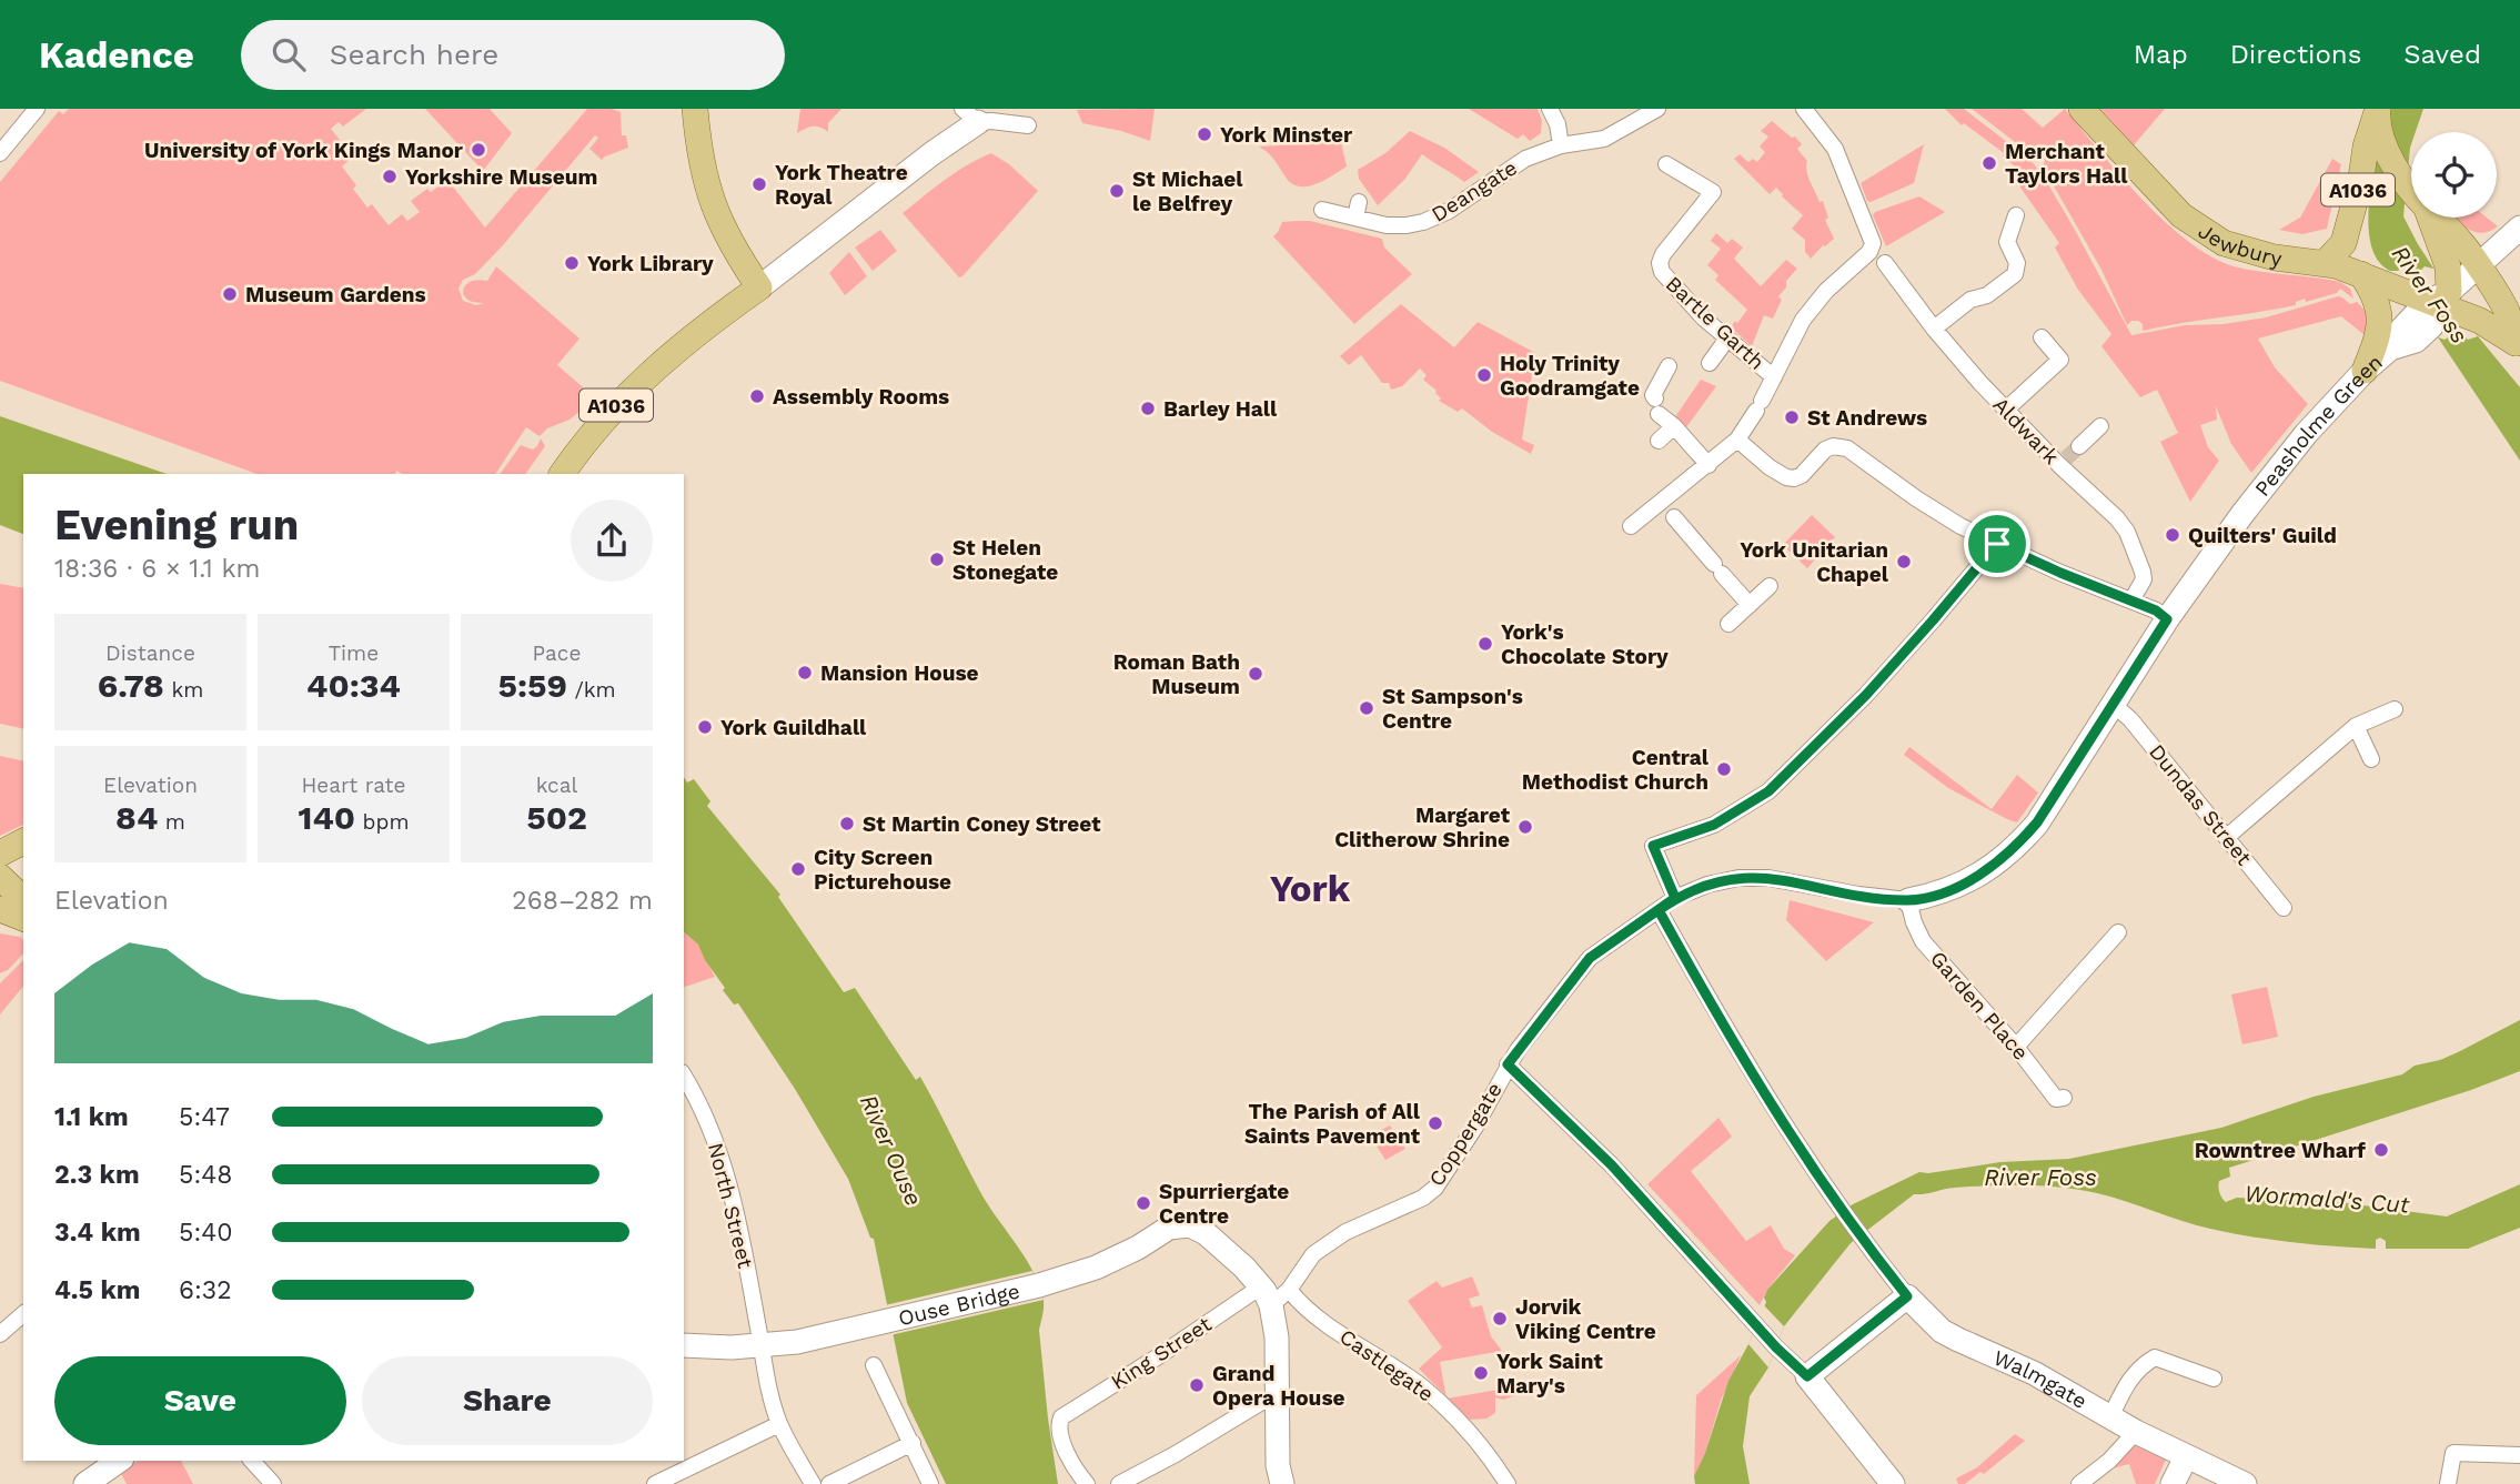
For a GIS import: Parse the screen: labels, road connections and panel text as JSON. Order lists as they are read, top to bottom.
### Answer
{
  "streets": {
    "main road": ["A1036", "Jewbury"],
    "street": [
      "Deangate",
      "Bartle Garth",
      "Peasholme Green",
      "Aldwark",
      "Dundas Street",
      "Garden Place",
      "Coppergate",
      "North Street",
      "Ouse Bridge",
      "King Street",
      "Castlegate",
      "Walmgate"
    ]
  },
  "crossings": [
    ["A1036", "Jewbury"],
    ["A1036", "Peasholme Green"],
    ["Jewbury", "Peasholme Green"],
    ["Peasholme Green", "Dundas Street"],
    ["Peasholme Green", "Garden Place"],
    ["Peasholme Green", "Coppergate"],
    ["Garden Place", "Coppergate"],
    ["Coppergate", "Ouse Bridge"],
    ["Coppergate", "King Street"],
    ["Coppergate", "Castlegate"],
    ["Coppergate", "Walmgate"],
    ["North Street", "Ouse Bridge"],
    ["Ouse Bridge", "King Street"],
    ["Ouse Bridge", "Castlegate"],
    ["King Street", "Castlegate"]
  ],
  "districts": ["York"],
  "water": ["River Foss", "River Ouse", "Wormald's Cut"],
  "places": [
    "York Minster",
    "University of York Kings Manor",
    "Merchant Taylors Hall",
    "Yorkshire Museum",
    "York Theatre Royal",
    "St Michael le Belfrey",
    "York Library",
    "Museum Gardens",
    "Holy Trinity Goodramgate",
    "Assembly Rooms",
    "Barley Hall",
    "St Andrews",
    "Quilters' Guild",
    "St Helen Stonegate",
    "York Unitarian Chapel",
    "York's Chocolate Story",
    "Mansion House",
    "Roman Bath Museum",
    "St Sampson's Centre",
    "York Guildhall",
    "Central Methodist Church",
    "St Martin Coney Street",
    "Margaret Clitherow Shrine",
    "City Screen Picturehouse",
    "The Parish of All Saints Pavement",
    "Rowntree Wharf",
    "Spurriergate Centre",
    "Jorvik Viking Centre",
    "York Saint Mary's",
    "Grand Opera House"
  ],
  "page": {
    "header": "Kadence",
    "search": "Search here",
    "nav": ["Map", "Directions", "Saved"],
    "heading": ["Evening run", "18:36 · 6 × 1.1 km"],
    "stats": [
      ["Distance", "6.78 km"],
      ["Time", "40:34"],
      ["Pace", "5:59 /km"],
      ["Elevation", "84 m"],
      ["Heart rate", "140 bpm"],
      ["kcal", "502"]
    ],
    "chart": ["Elevation", "268–282 m"],
    "list": [
      {
        "name": "1.1 km",
        "note": "5:47"
      },
      {
        "name": "2.3 km",
        "note": "5:48"
      },
      {
        "name": "3.4 km",
        "note": "5:40"
      },
      {
        "name": "4.5 km",
        "note": "6:32"
      }
    ],
    "buttons": ["Save", "Share"]
  }
}
